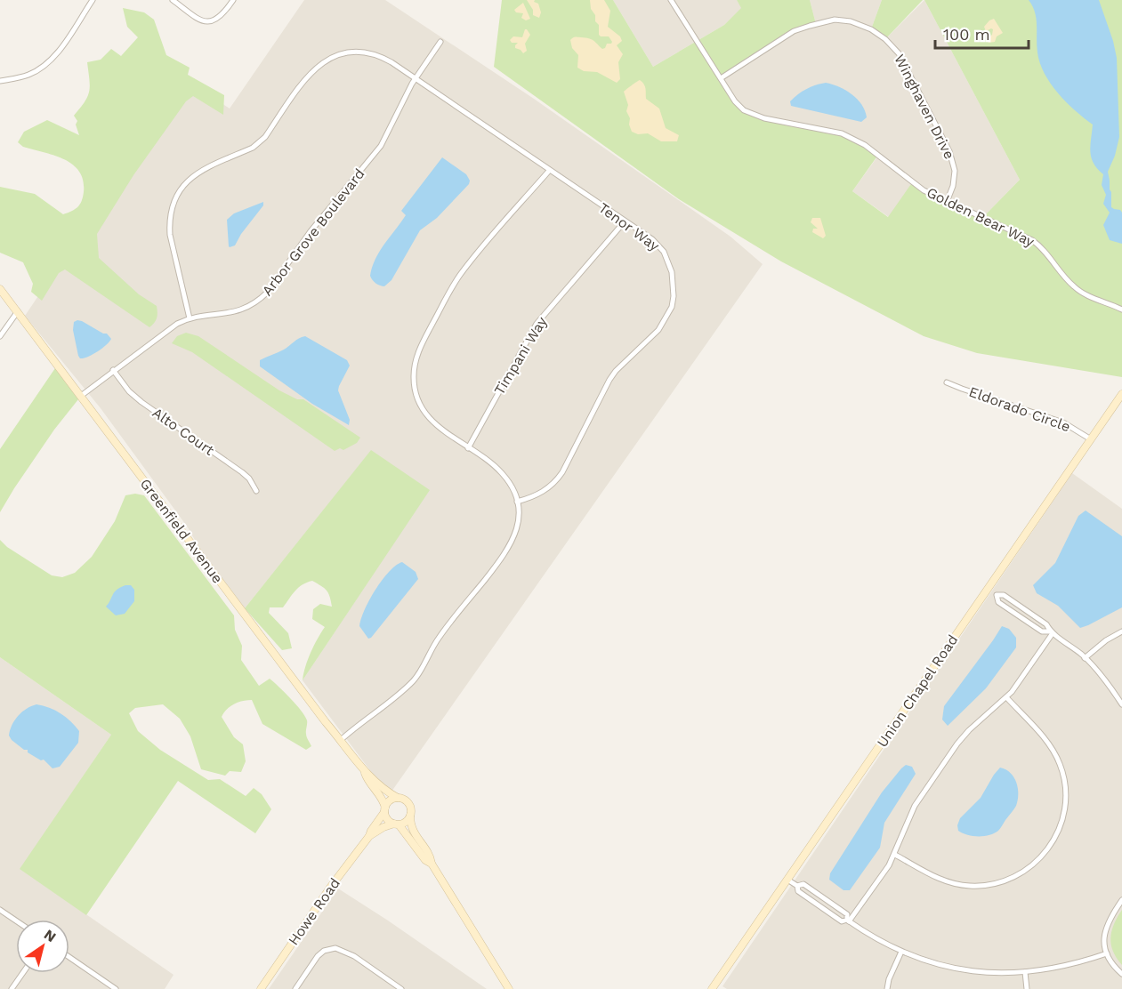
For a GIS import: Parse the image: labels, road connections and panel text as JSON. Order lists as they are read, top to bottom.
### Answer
{
  "streets": {
    "main road": ["Greenfield Avenue", "Union Chapel Road", "Howe Road"],
    "street": [
      "Winghaven Drive",
      "Golden Bear Way",
      "Tenor Way",
      "Arbor Grove Boulevard",
      "Timpani Way",
      "Eldorado Circle",
      "Alto Court"
    ]
  },
  "crossings": [
    ["Winghaven Drive", "Golden Bear Way"],
    ["Tenor Way", "Arbor Grove Boulevard"],
    ["Tenor Way", "Timpani Way"],
    ["Arbor Grove Boulevard", "Alto Court"],
    ["Arbor Grove Boulevard", "Greenfield Avenue"],
    ["Eldorado Circle", "Union Chapel Road"],
    ["Greenfield Avenue", "Howe Road"]
  ],
  "scale_bar": "100 m",
  "north": "top right"
}
